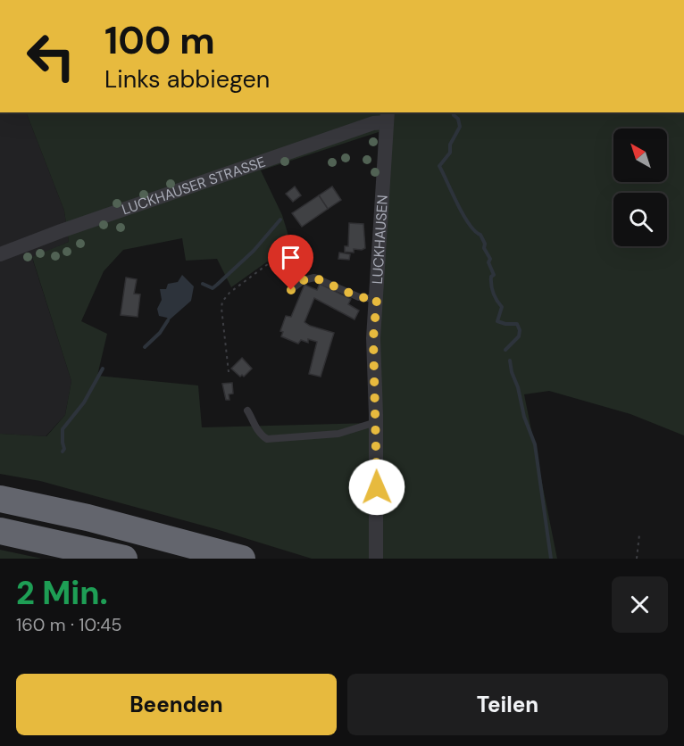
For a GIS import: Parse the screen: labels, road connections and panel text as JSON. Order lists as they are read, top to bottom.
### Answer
{
  "streets": {
    "street": ["LUCKHAUSER STRASSE", "LUCKHAUSEN"]
  },
  "crossings": [
    ["LUCKHAUSER STRASSE", "LUCKHAUSEN"]
  ],
  "north": "top left",
  "page": {
    "turn": ["100 m", "Links abbiegen"],
    "heading": ["2 Min.", "160 m · 10:45"],
    "buttons": ["Beenden", "Teilen"]
  }
}
